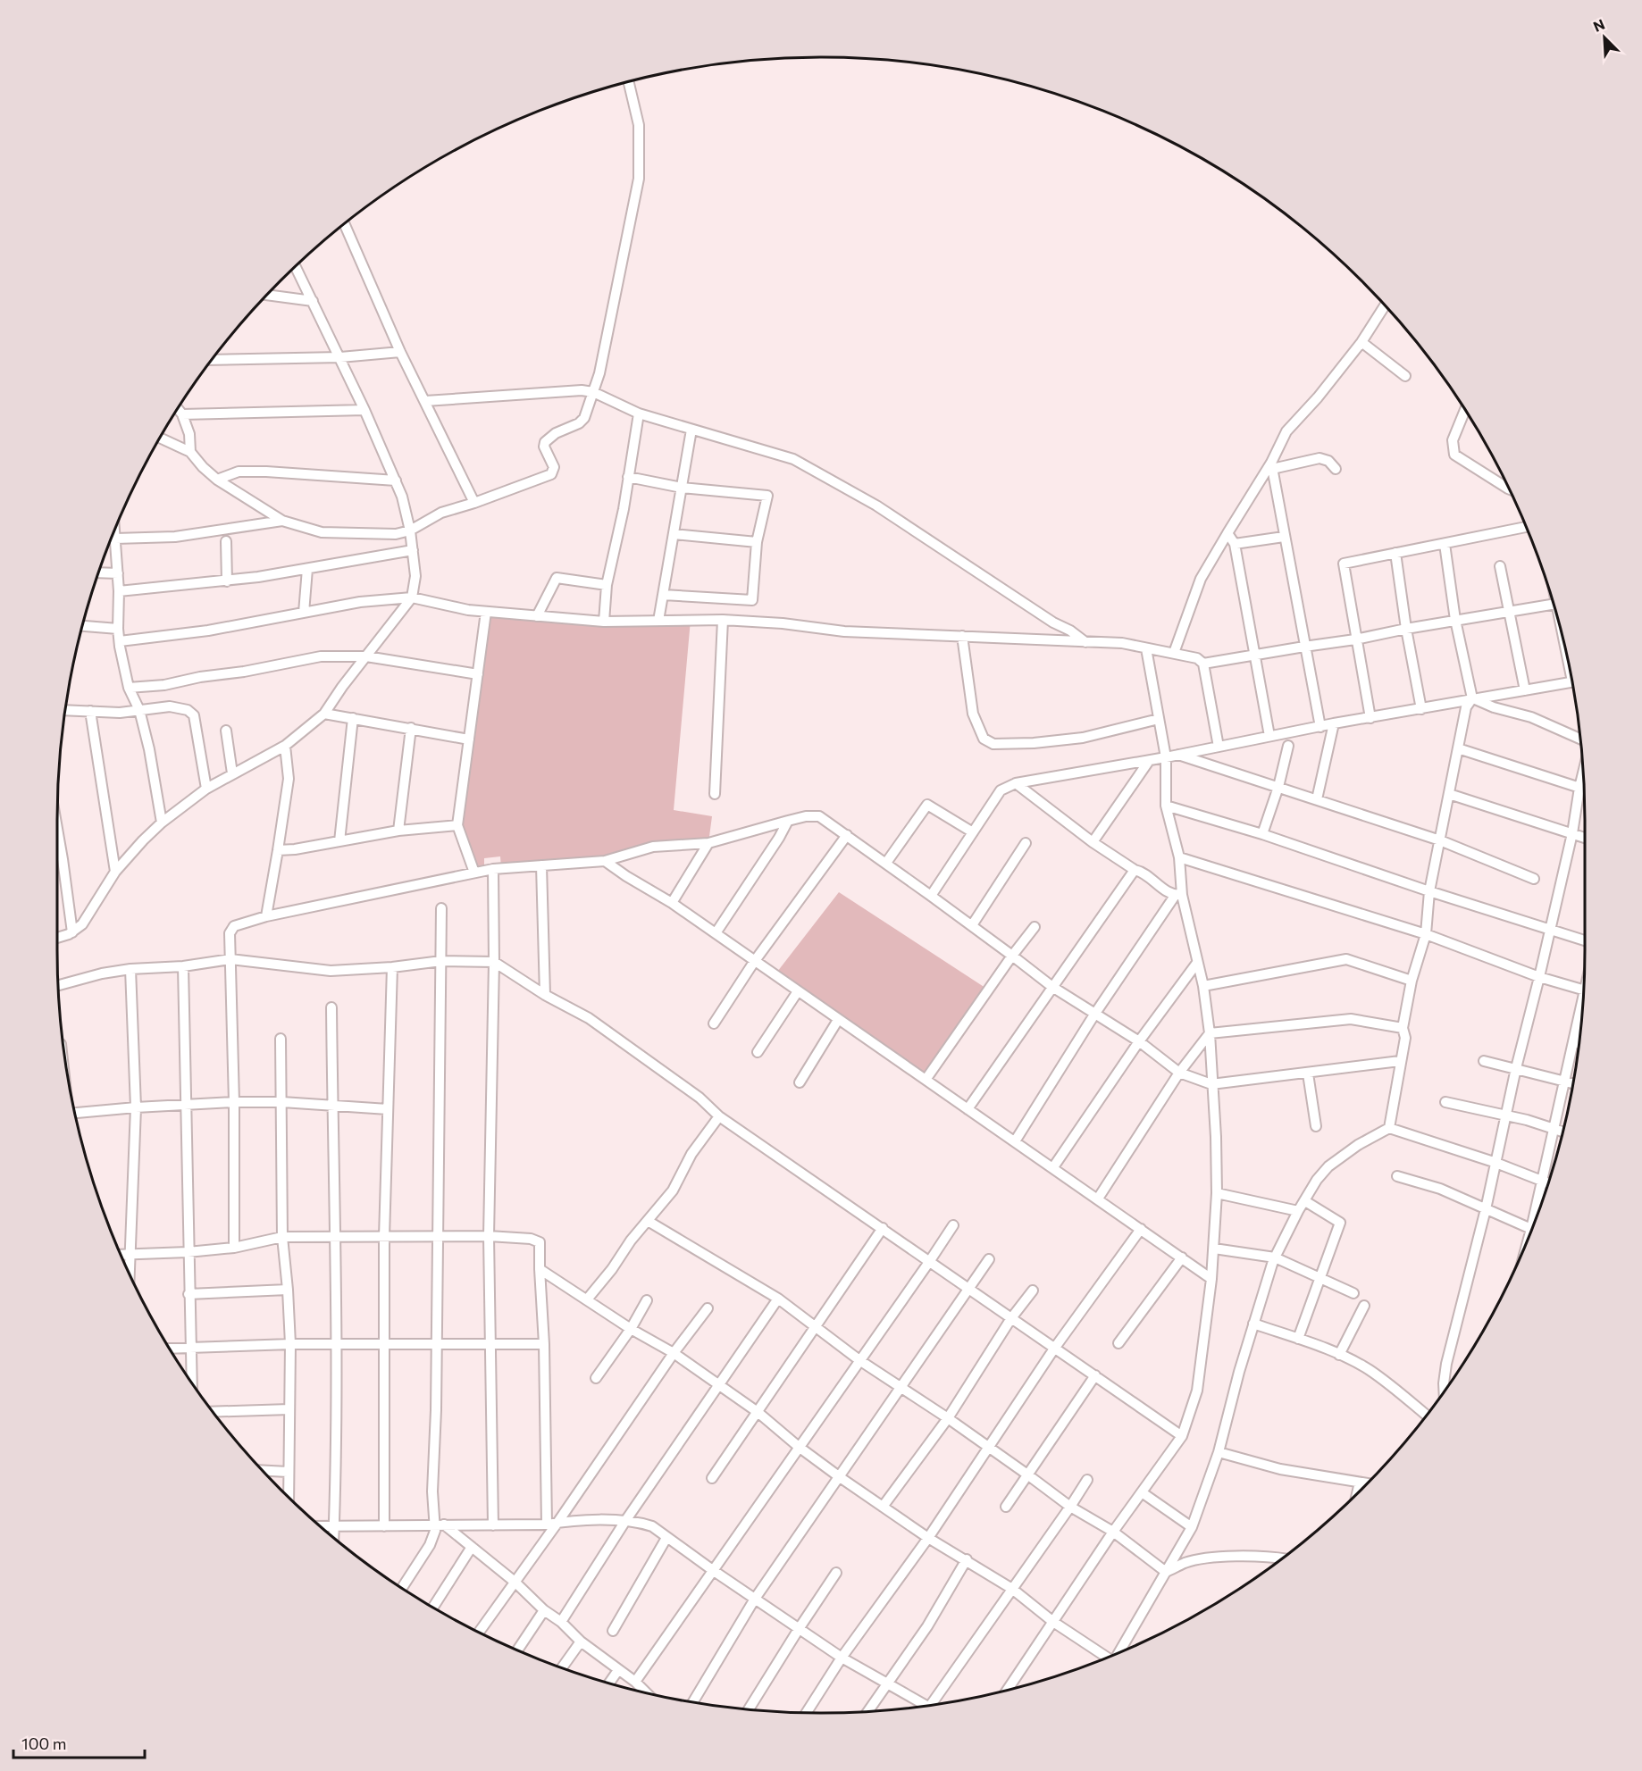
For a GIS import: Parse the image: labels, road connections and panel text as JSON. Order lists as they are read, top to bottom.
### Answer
{
  "scale_bar": "100 m",
  "north": "top left"
}
